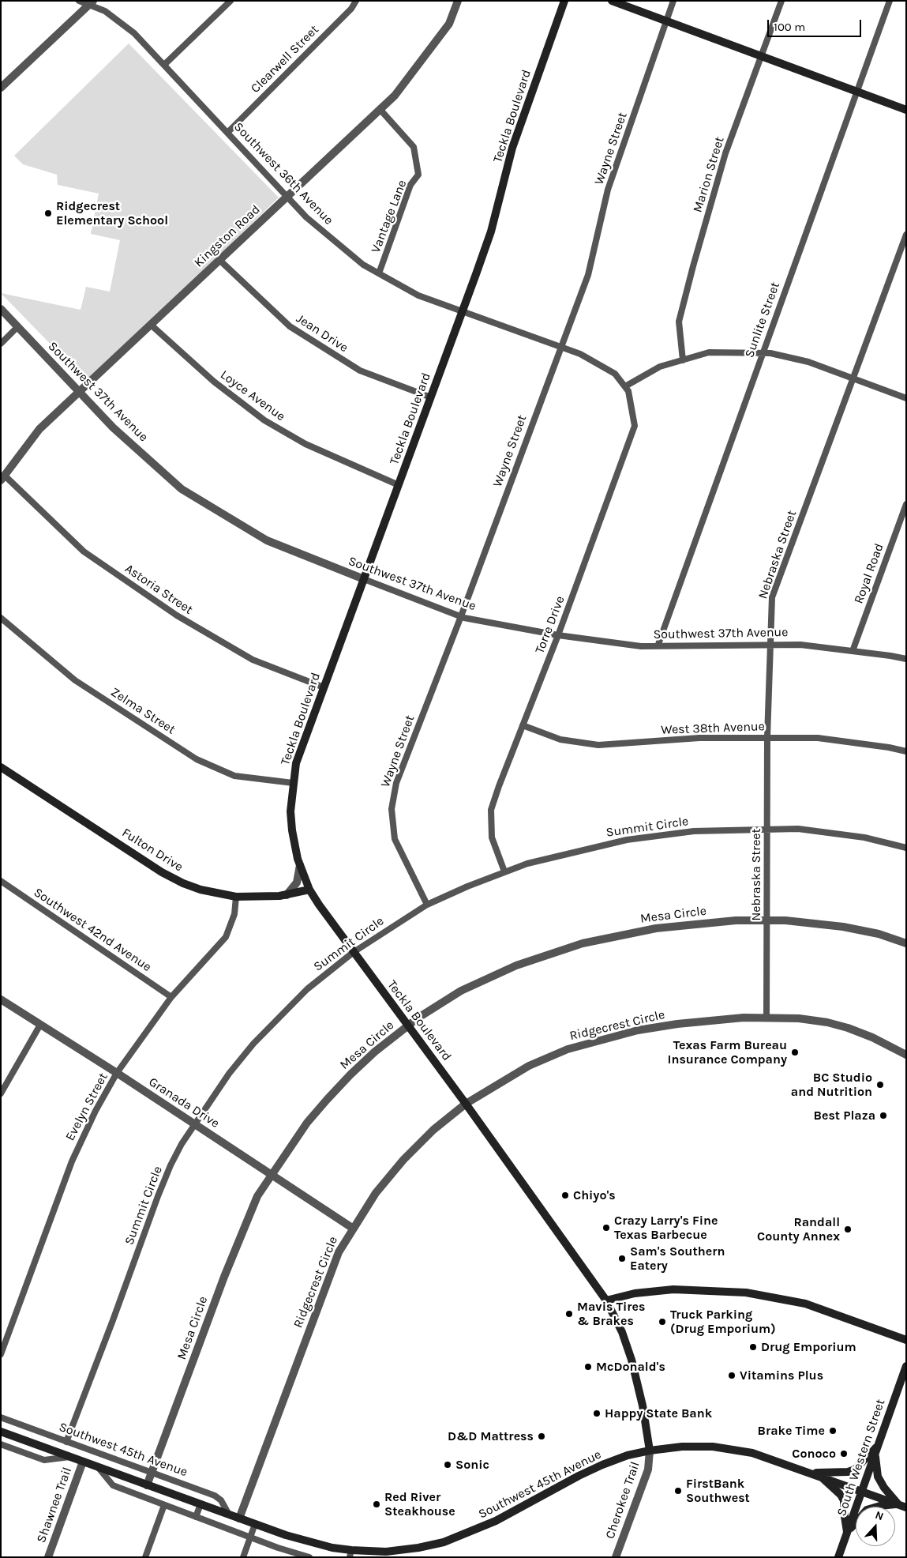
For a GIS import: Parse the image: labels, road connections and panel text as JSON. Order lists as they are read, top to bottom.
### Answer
{
  "streets": {
    "main road": [
      "Teckla Boulevard",
      "Fulton Drive",
      "Southwest 45th Avenue",
      "South Western Street"
    ],
    "street": [
      "Clearwell Street",
      "Wayne Street",
      "Southwest 36th Avenue",
      "Marion Street",
      "Vantage Lane",
      "Kingston Road",
      "Sunlite Street",
      "Jean Drive",
      "Southwest 37th Avenue",
      "Loyce Avenue",
      "Nebraska Street",
      "Royal Road",
      "Astoria Street",
      "Torre Drive",
      "Zelma Street",
      "West 38th Avenue",
      "Summit Circle",
      "Mesa Circle",
      "Southwest 42nd Avenue",
      "Ridgecrest Circle",
      "Granada Drive",
      "Evelyn Street",
      "Cherokee Trail",
      "Shawnee Trail"
    ]
  },
  "crossings": [
    ["Clearwell Street", "Southwest 36th Avenue"],
    ["Teckla Boulevard", "Southwest 36th Avenue"],
    ["Teckla Boulevard", "Jean Drive"],
    ["Teckla Boulevard", "Southwest 37th Avenue"],
    ["Teckla Boulevard", "Loyce Avenue"],
    ["Teckla Boulevard", "Astoria Street"],
    ["Teckla Boulevard", "Zelma Street"],
    ["Teckla Boulevard", "Summit Circle"],
    ["Teckla Boulevard", "Fulton Drive"],
    ["Teckla Boulevard", "Mesa Circle"],
    ["Teckla Boulevard", "Ridgecrest Circle"],
    ["Teckla Boulevard", "Southwest 45th Avenue"],
    ["Teckla Boulevard", "Cherokee Trail"],
    ["Wayne Street", "Southwest 36th Avenue"],
    ["Wayne Street", "Southwest 37th Avenue"],
    ["Wayne Street", "Summit Circle"],
    ["Southwest 36th Avenue", "Vantage Lane"],
    ["Southwest 36th Avenue", "Kingston Road"],
    ["Southwest 36th Avenue", "Torre Drive"],
    ["Vantage Lane", "Kingston Road"],
    ["Kingston Road", "Jean Drive"],
    ["Kingston Road", "Southwest 37th Avenue"],
    ["Kingston Road", "Loyce Avenue"],
    ["Kingston Road", "Astoria Street"],
    ["Sunlite Street", "Southwest 37th Avenue"],
    ["Southwest 37th Avenue", "Nebraska Street"],
    ["Southwest 37th Avenue", "Royal Road"],
    ["Southwest 37th Avenue", "Torre Drive"],
    ["Nebraska Street", "West 38th Avenue"],
    ["Nebraska Street", "Summit Circle"],
    ["Nebraska Street", "Mesa Circle"],
    ["Nebraska Street", "Ridgecrest Circle"],
    ["Torre Drive", "West 38th Avenue"],
    ["Torre Drive", "Summit Circle"],
    ["Summit Circle", "Granada Drive"],
    ["Summit Circle", "Southwest 45th Avenue"],
    ["Fulton Drive", "Evelyn Street"],
    ["Mesa Circle", "Granada Drive"],
    ["Mesa Circle", "Southwest 45th Avenue"],
    ["Southwest 42nd Avenue", "Evelyn Street"],
    ["Ridgecrest Circle", "Granada Drive"],
    ["Ridgecrest Circle", "Southwest 45th Avenue"],
    ["Granada Drive", "Evelyn Street"],
    ["Southwest 45th Avenue", "South Western Street"],
    ["Southwest 45th Avenue", "Cherokee Trail"],
    ["Southwest 45th Avenue", "Shawnee Trail"]
  ],
  "places": [
    "Ridgecrest Elementary School",
    "Texas Farm Bureau Insurance Company",
    "BC Studio and Nutrition",
    "Best Plaza",
    "Chiyo's",
    "Crazy Larry's Fine Texas Barbecue",
    "Randall County Annex",
    "Sam's Southern Eatery",
    "Mavis Tires & Brakes",
    "Truck Parking (Drug Emporium)",
    "Drug Emporium",
    "McDonald's",
    "Vitamins Plus",
    "Happy State Bank",
    "Brake Time",
    "D&D Mattress",
    "Conoco",
    "Sonic",
    "FirstBank Southwest",
    "Red River Steakhouse"
  ],
  "scale_bar": "100 m",
  "north": "top"
}
